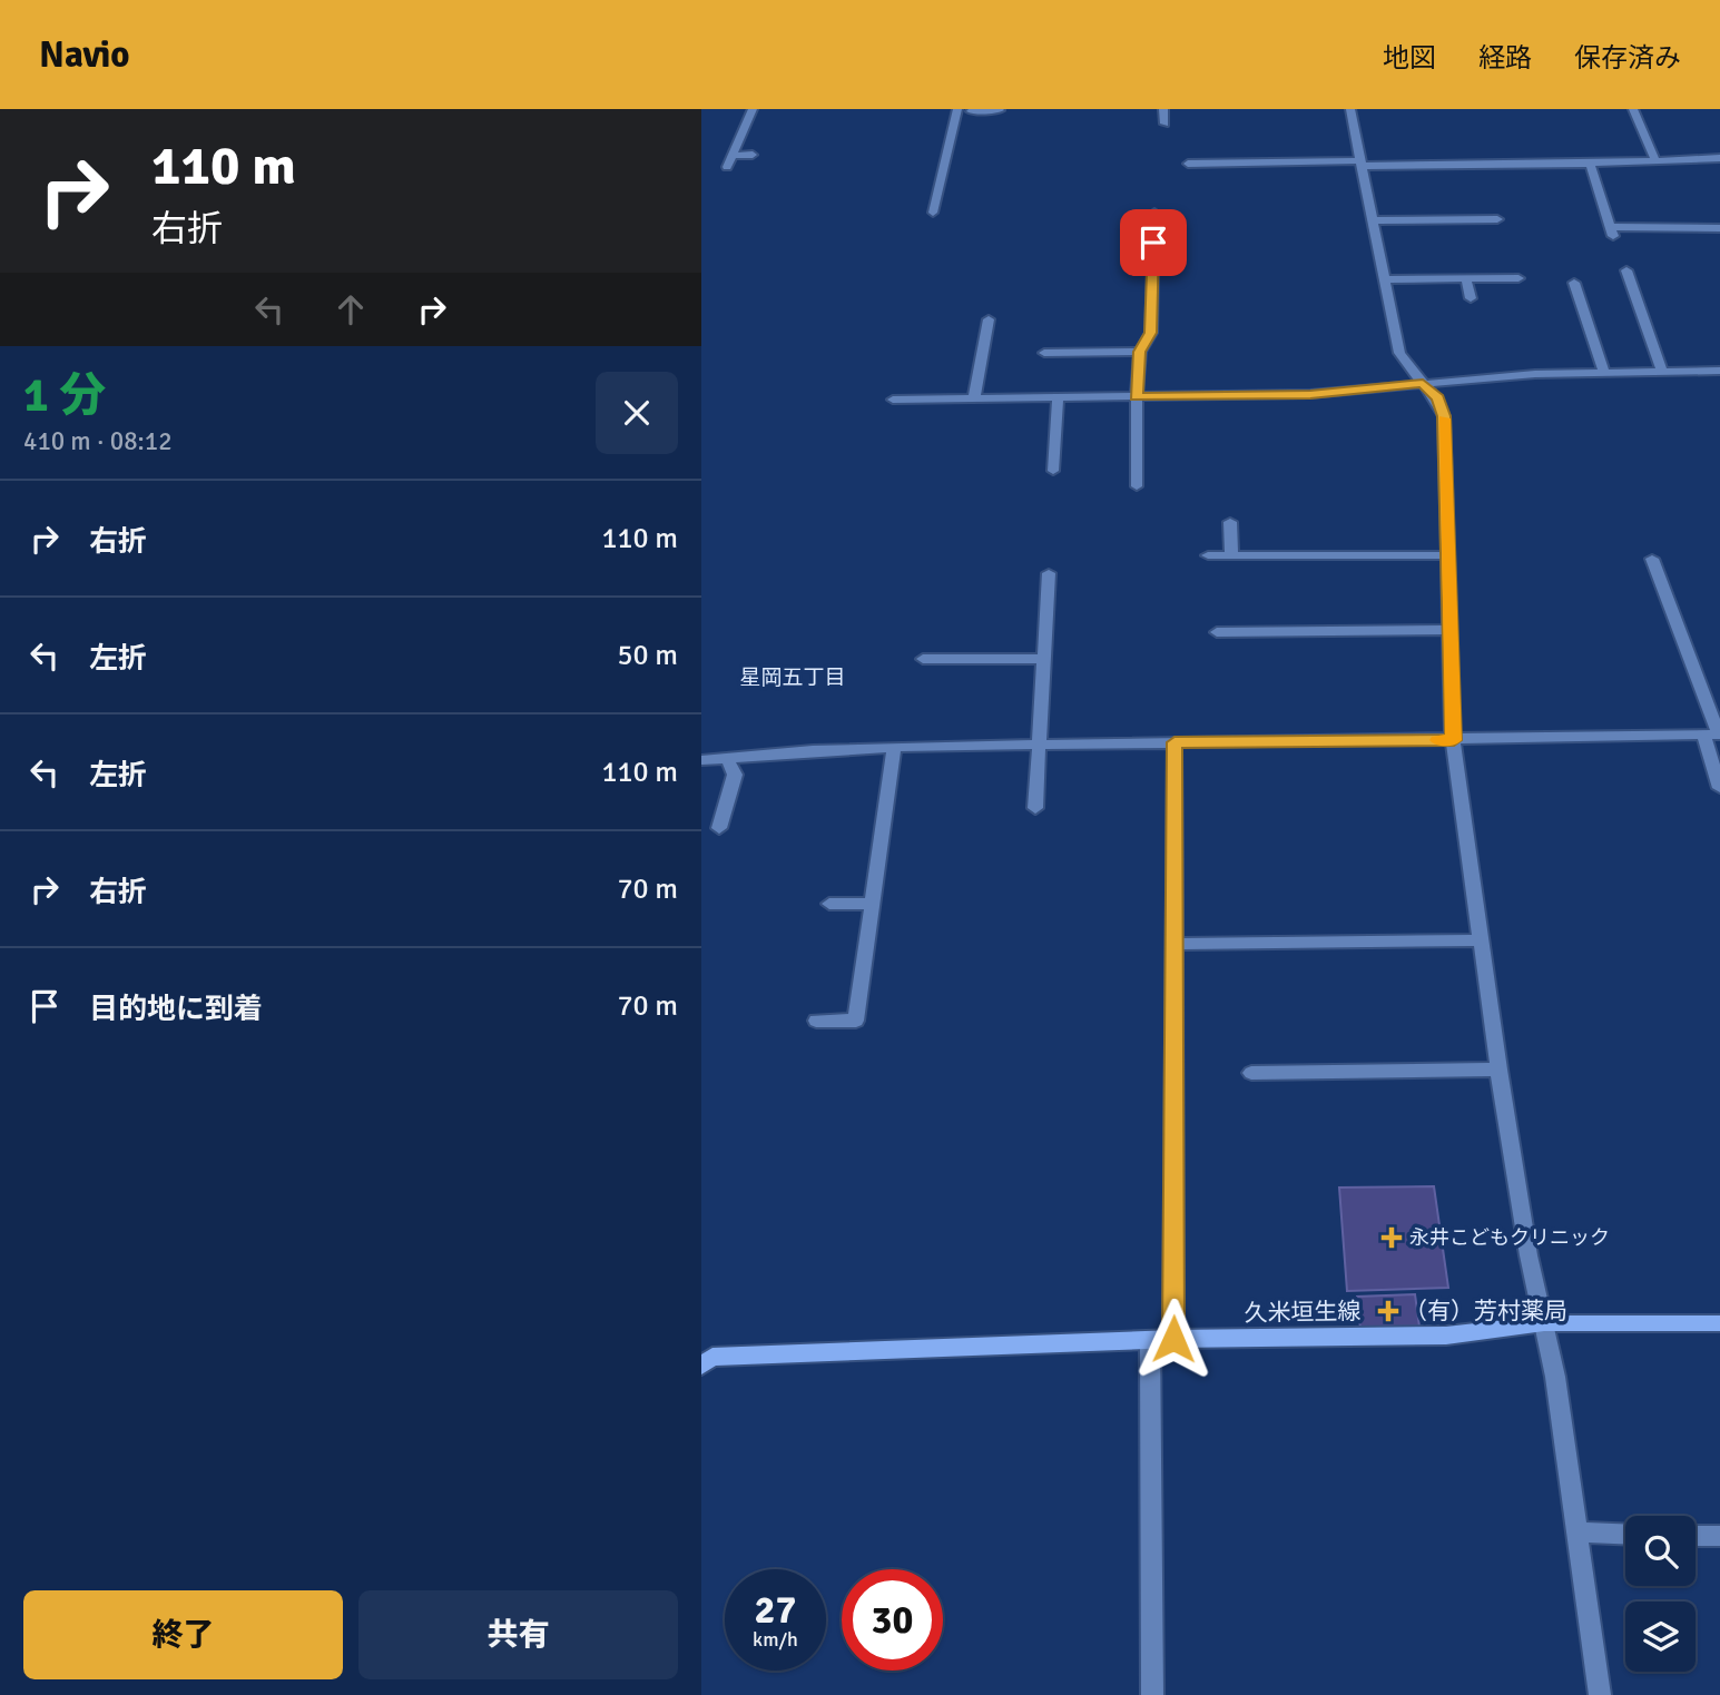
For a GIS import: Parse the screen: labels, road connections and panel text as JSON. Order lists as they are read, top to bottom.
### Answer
{
  "streets": {
    "main road": ["久米垣生線"]
  },
  "districts": ["星岡五丁目"],
  "places": {
    "health": ["永井こどもクリニック", "（有）芳村薬局"]
  },
  "page": {
    "header": "Navio",
    "nav": ["地図", "経路", "保存済み"],
    "turn": ["110 m", "右折"],
    "heading": ["1 分", "410 m · 08:12"],
    "list": [
      {
        "name": "右折",
        "value": "110 m"
      },
      {
        "name": "左折",
        "value": "50 m"
      },
      {
        "name": "左折",
        "value": "110 m"
      },
      {
        "name": "右折",
        "value": "70 m"
      },
      {
        "name": "目的地に到着",
        "value": "70 m"
      }
    ],
    "speed": "27 km/h",
    "limit": "30",
    "buttons": ["終了", "共有"]
  }
}
